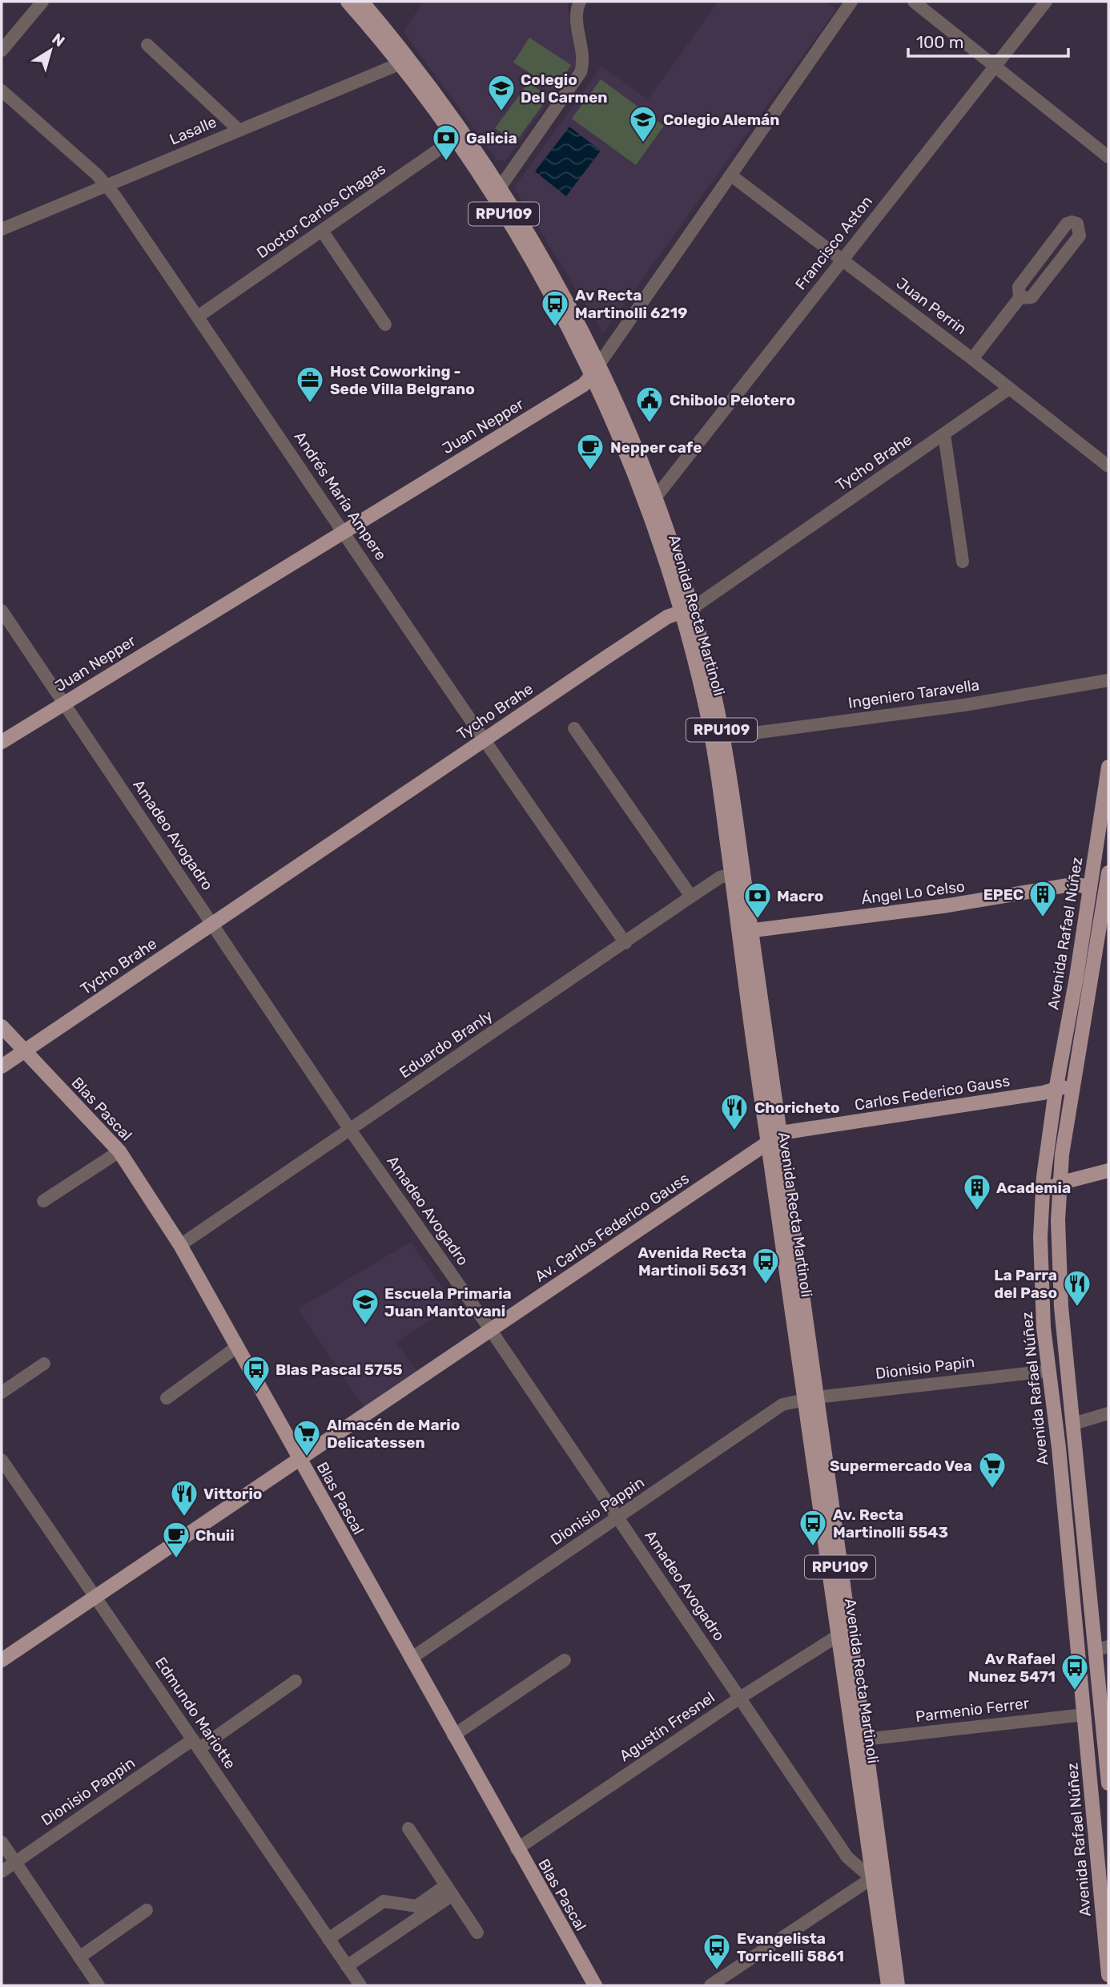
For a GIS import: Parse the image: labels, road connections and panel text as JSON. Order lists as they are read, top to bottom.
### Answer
{
  "streets": {
    "main road": [
      "RPU109",
      "Juan Nepper",
      "Tycho Brahe",
      "Avenida Recta Martinoli",
      "Ángel Lo Celso",
      "Avenida Rafael Núñez",
      "Carlos Federico Gauss",
      "Blas Pascal",
      "Av. Carlos Federico Gauss"
    ],
    "street": [
      "Lasalle",
      "Doctor Carlos Chagas",
      "Francisco Aston",
      "Juan Perrin",
      "Andrés María Ampere",
      "Ingeniero Taravella",
      "Amadeo Avogadro",
      "Eduardo Branly",
      "Dionisio Papin",
      "Dionisio Pappin",
      "Parmenio Ferrer",
      "Edmundo Mariotte",
      "Agustín Fresnel"
    ]
  },
  "crossings": [
    ["Lasalle", "Andrés María Ampere"],
    ["Lasalle", "Avenida Recta Martinoli"],
    ["Doctor Carlos Chagas", "Andrés María Ampere"],
    ["Doctor Carlos Chagas", "Avenida Recta Martinoli"],
    ["Francisco Aston", "Juan Perrin"],
    ["Francisco Aston", "Avenida Recta Martinoli"],
    ["Juan Perrin", "Juan Nepper"],
    ["Juan Perrin", "Tycho Brahe"],
    ["Juan Nepper", "Andrés María Ampere"],
    ["Juan Nepper", "Avenida Recta Martinoli"],
    ["Juan Nepper", "Amadeo Avogadro"],
    ["Tycho Brahe", "Andrés María Ampere"],
    ["Tycho Brahe", "Avenida Recta Martinoli"],
    ["Tycho Brahe", "Amadeo Avogadro"],
    ["Tycho Brahe", "Blas Pascal"],
    ["Andrés María Ampere", "Eduardo Branly"],
    ["Avenida Recta Martinoli", "Ingeniero Taravella"],
    ["Avenida Recta Martinoli", "Amadeo Avogadro"],
    ["Avenida Recta Martinoli", "Ángel Lo Celso"],
    ["Avenida Recta Martinoli", "Eduardo Branly"],
    ["Avenida Recta Martinoli", "Carlos Federico Gauss"],
    ["Avenida Recta Martinoli", "Av. Carlos Federico Gauss"],
    ["Avenida Recta Martinoli", "Dionisio Papin"],
    ["Avenida Recta Martinoli", "Dionisio Pappin"],
    ["Avenida Recta Martinoli", "Parmenio Ferrer"],
    ["Avenida Recta Martinoli", "Agustín Fresnel"],
    ["Amadeo Avogadro", "Eduardo Branly"],
    ["Amadeo Avogadro", "Av. Carlos Federico Gauss"],
    ["Amadeo Avogadro", "Dionisio Pappin"],
    ["Amadeo Avogadro", "Agustín Fresnel"],
    ["Ángel Lo Celso", "Avenida Rafael Núñez"],
    ["Avenida Rafael Núñez", "Carlos Federico Gauss"],
    ["Avenida Rafael Núñez", "Dionisio Papin"],
    ["Avenida Rafael Núñez", "Parmenio Ferrer"],
    ["Eduardo Branly", "Blas Pascal"],
    ["Blas Pascal", "Av. Carlos Federico Gauss"],
    ["Blas Pascal", "Dionisio Pappin"],
    ["Blas Pascal", "Agustín Fresnel"],
    ["Av. Carlos Federico Gauss", "Edmundo Mariotte"],
    ["Dionisio Papin", "Dionisio Pappin"],
    ["Dionisio Pappin", "Edmundo Mariotte"]
  ],
  "places": {
    "school or university": ["Colegio Del Carmen", "Colegio Alemán", "Escuela Primaria Juan Mantovani"],
    "bank": ["Galicia", "Macro"],
    "bus stop": [
      "Av Recta Martinolli 6219",
      "Avenida Recta Martinoli 5631",
      "Blas Pascal 5755",
      "Av. Recta Martinolli 5543",
      "Av Rafael Nunez 5471",
      "Evangelista Torricelli 5861"
    ],
    "office": ["Host Coworking - Sede Villa Belgrano"],
    "public building": ["Chibolo Pelotero"],
    "cafe": ["Nepper cafe", "Chuii"],
    "building": ["EPEC", "Academia"],
    "restaurant": ["Choricheto", "La Parra del Paso", "Vittorio"],
    "supermarket": ["Almacén de Mario Delicatessen", "Supermercado Vea"]
  },
  "scale_bar": "100 m",
  "north": "top right"
}
